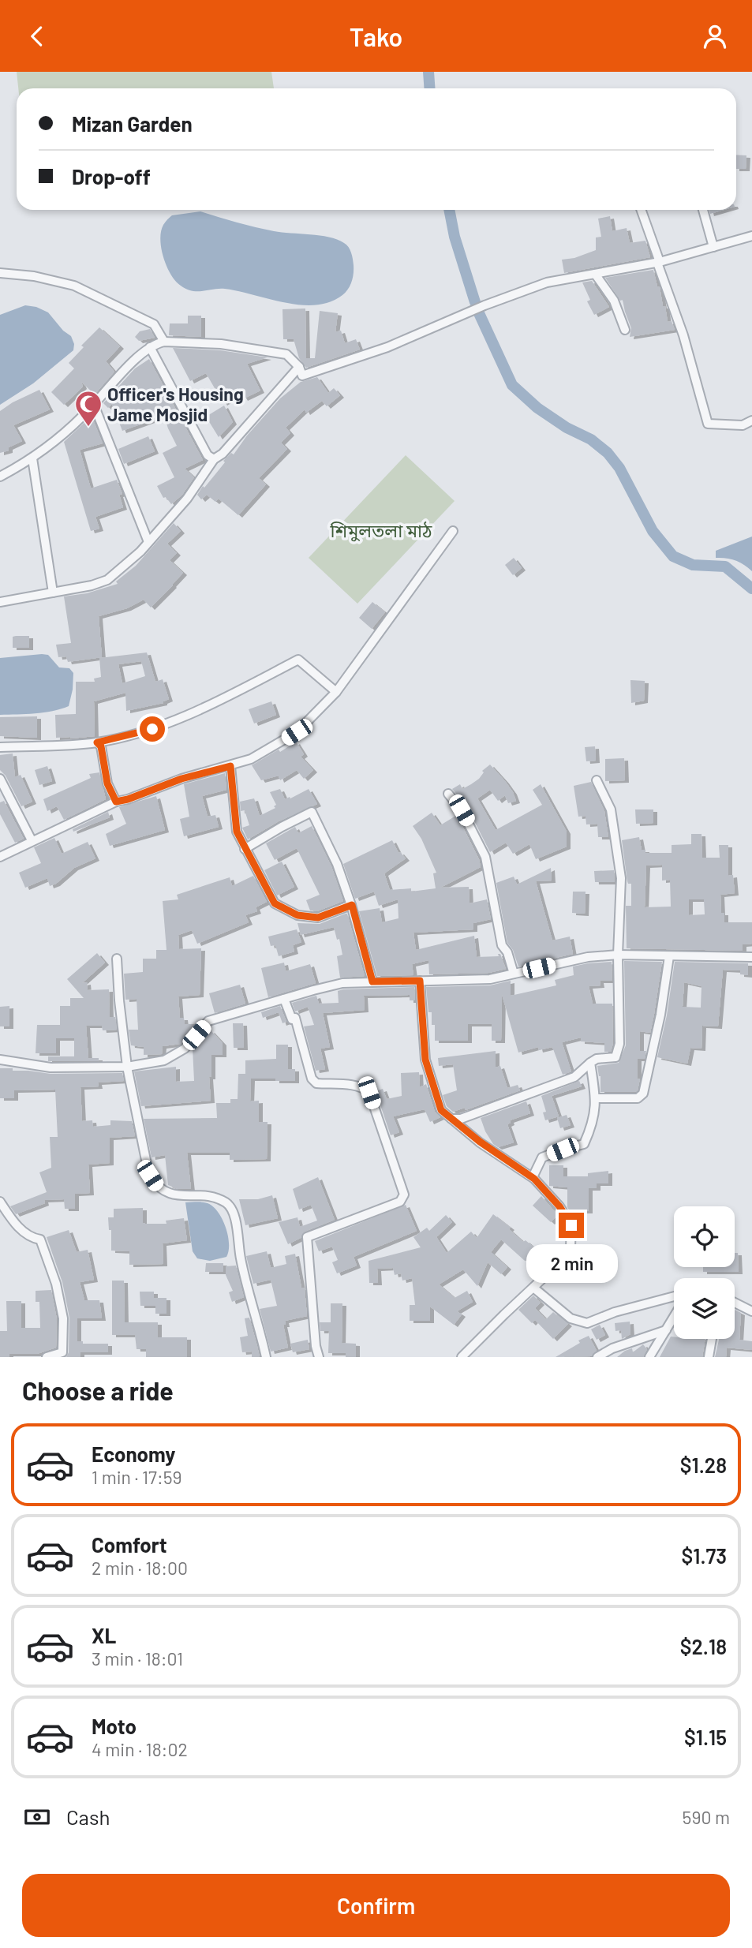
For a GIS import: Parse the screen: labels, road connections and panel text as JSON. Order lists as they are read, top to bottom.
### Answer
{
  "parks": ["শিমুলতলা মাঠ"],
  "places": {
    "mosque": ["Officer's Housing Jame Mosjid"]
  },
  "page": {
    "header": "Tako",
    "banner": ["Mizan Garden", "Drop-off"],
    "bubble": "2 min",
    "heading": "Choose a ride",
    "list": [
      {
        "name": "Economy",
        "note": "1 min · 17:59",
        "value": "$1.28"
      },
      {
        "name": "Comfort",
        "note": "2 min · 18:00",
        "value": "$1.73"
      },
      {
        "name": "XL",
        "note": "3 min · 18:01",
        "value": "$2.18"
      },
      {
        "name": "Moto",
        "note": "4 min · 18:02",
        "value": "$1.15"
      }
    ],
    "pay": ["Cash", "590 m"],
    "buttons": "Confirm"
  }
}
